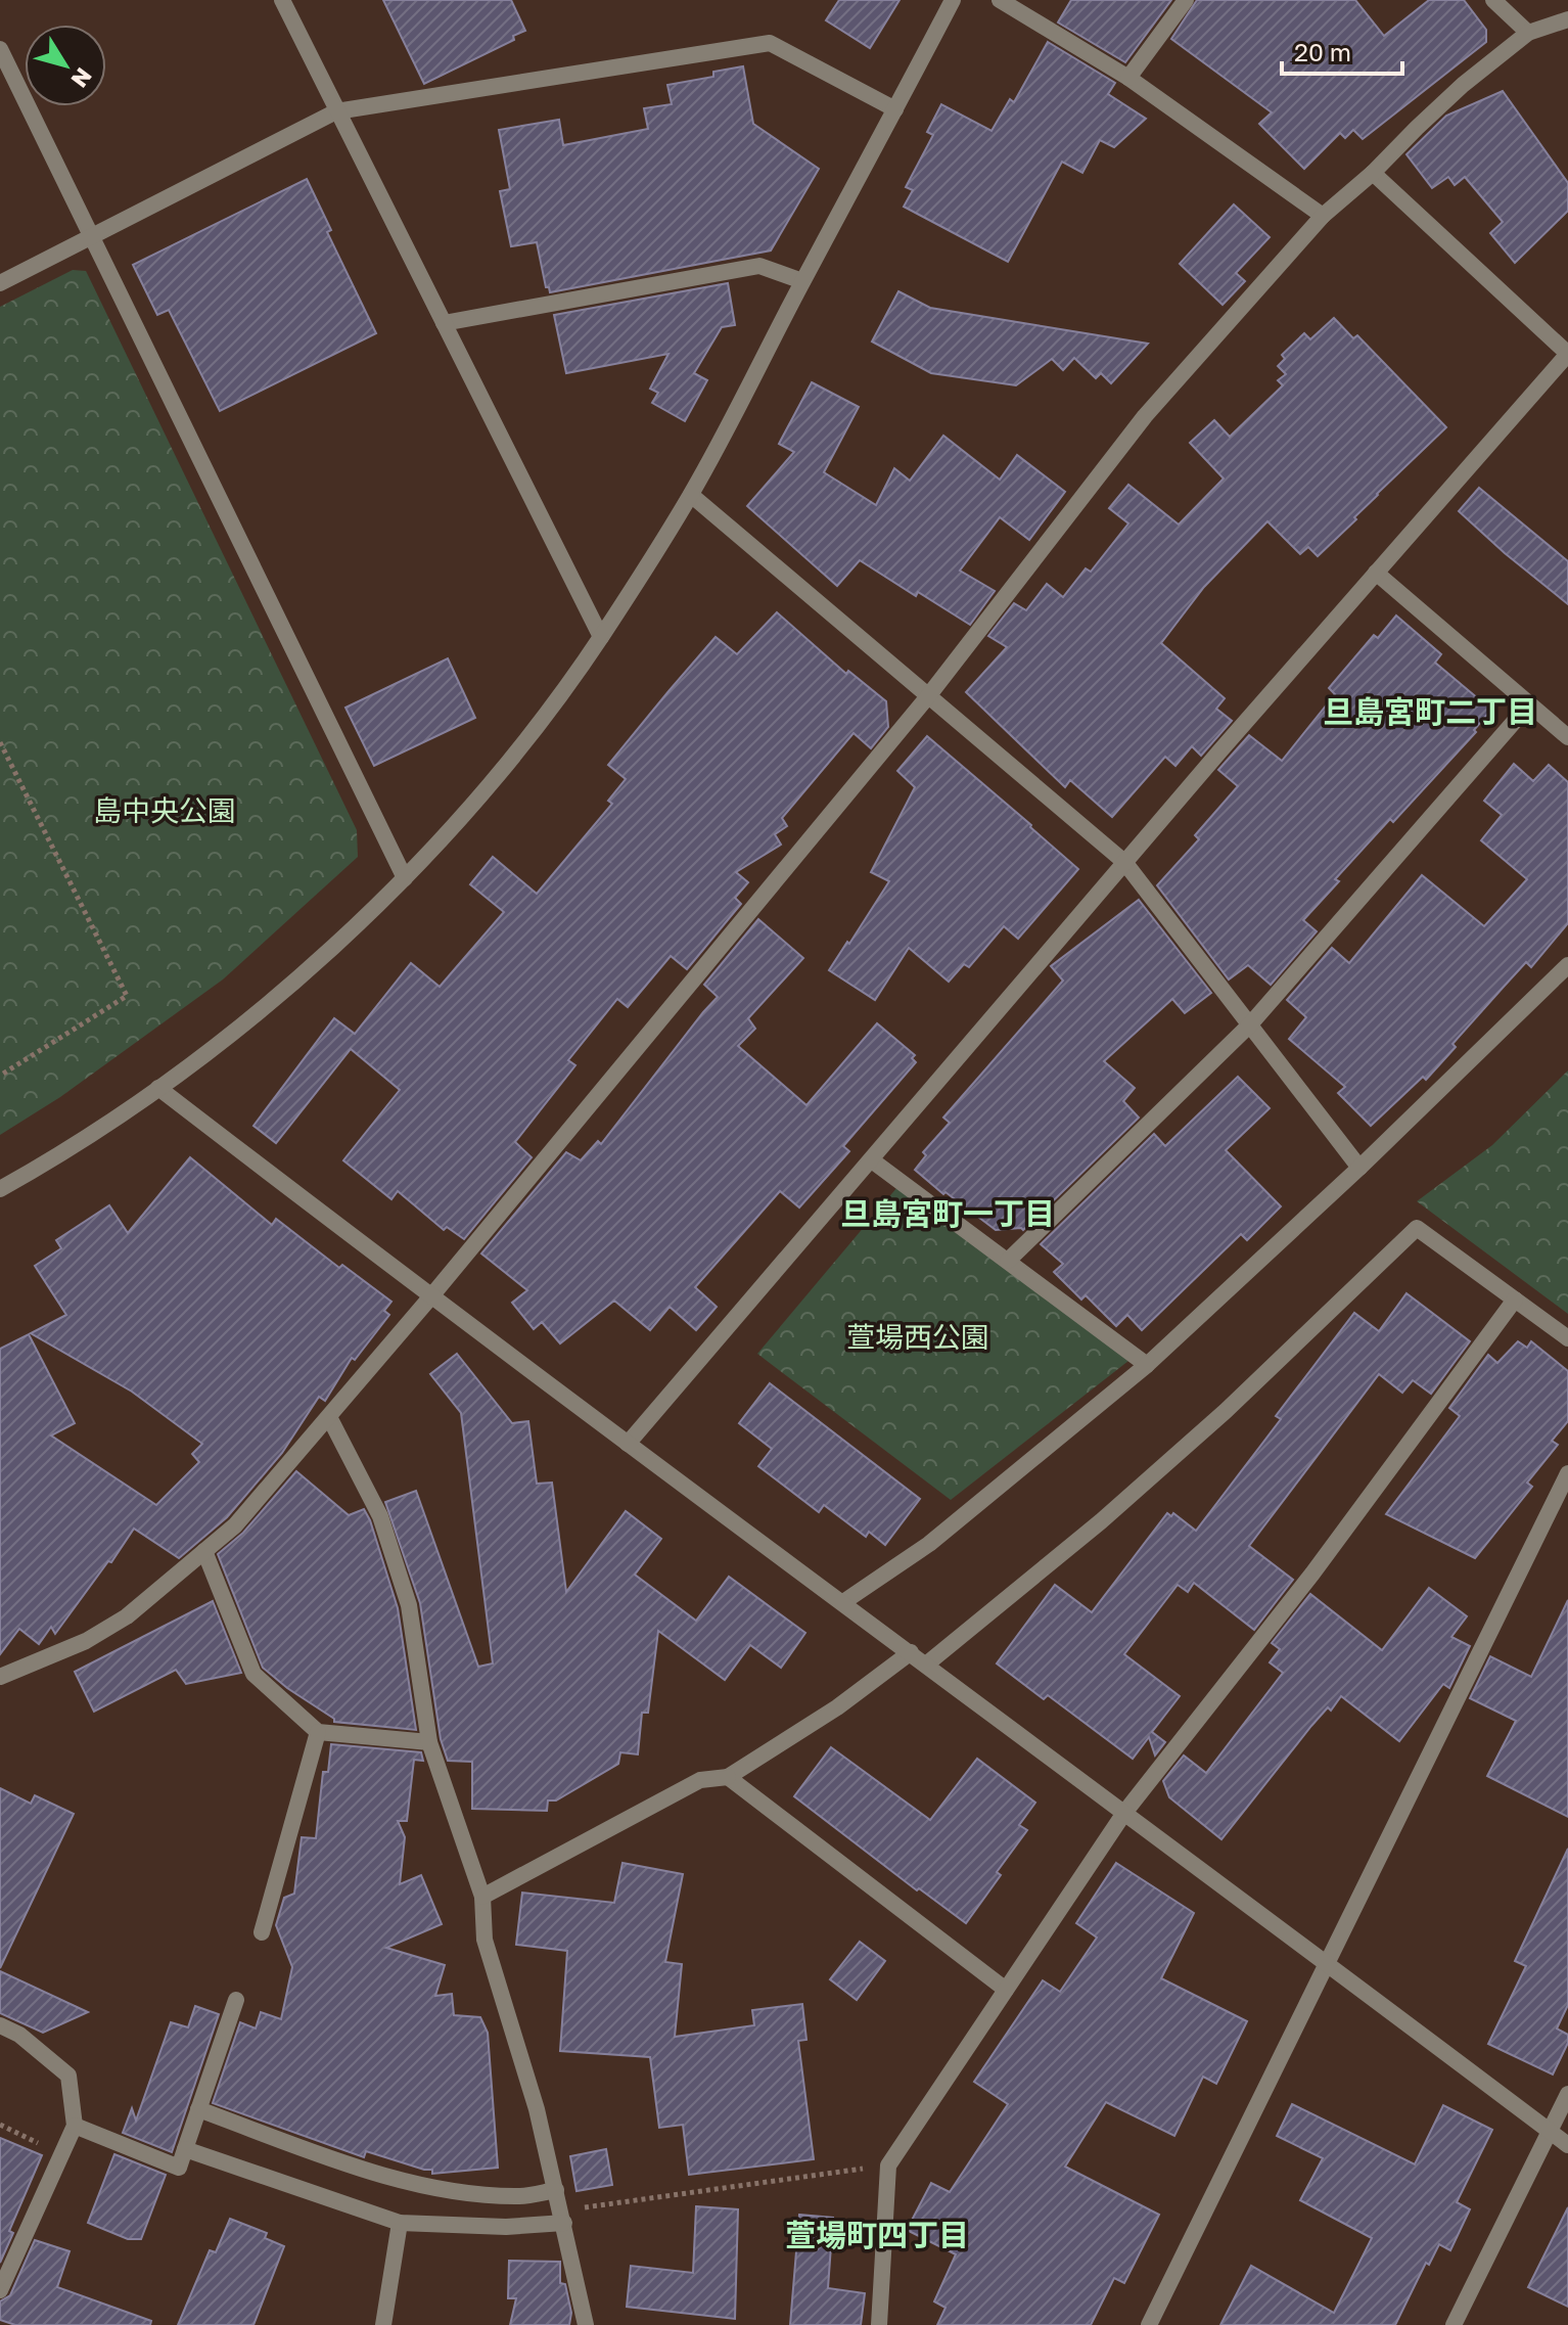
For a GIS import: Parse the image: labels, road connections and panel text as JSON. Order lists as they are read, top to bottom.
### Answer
{
  "districts": ["旦島宮町二丁目", "旦島宮町一丁目", "萱場町四丁目"],
  "parks": ["島中央公園", "萱場西公園"],
  "scale_bar": "20 m",
  "north": "bottom right"
}
